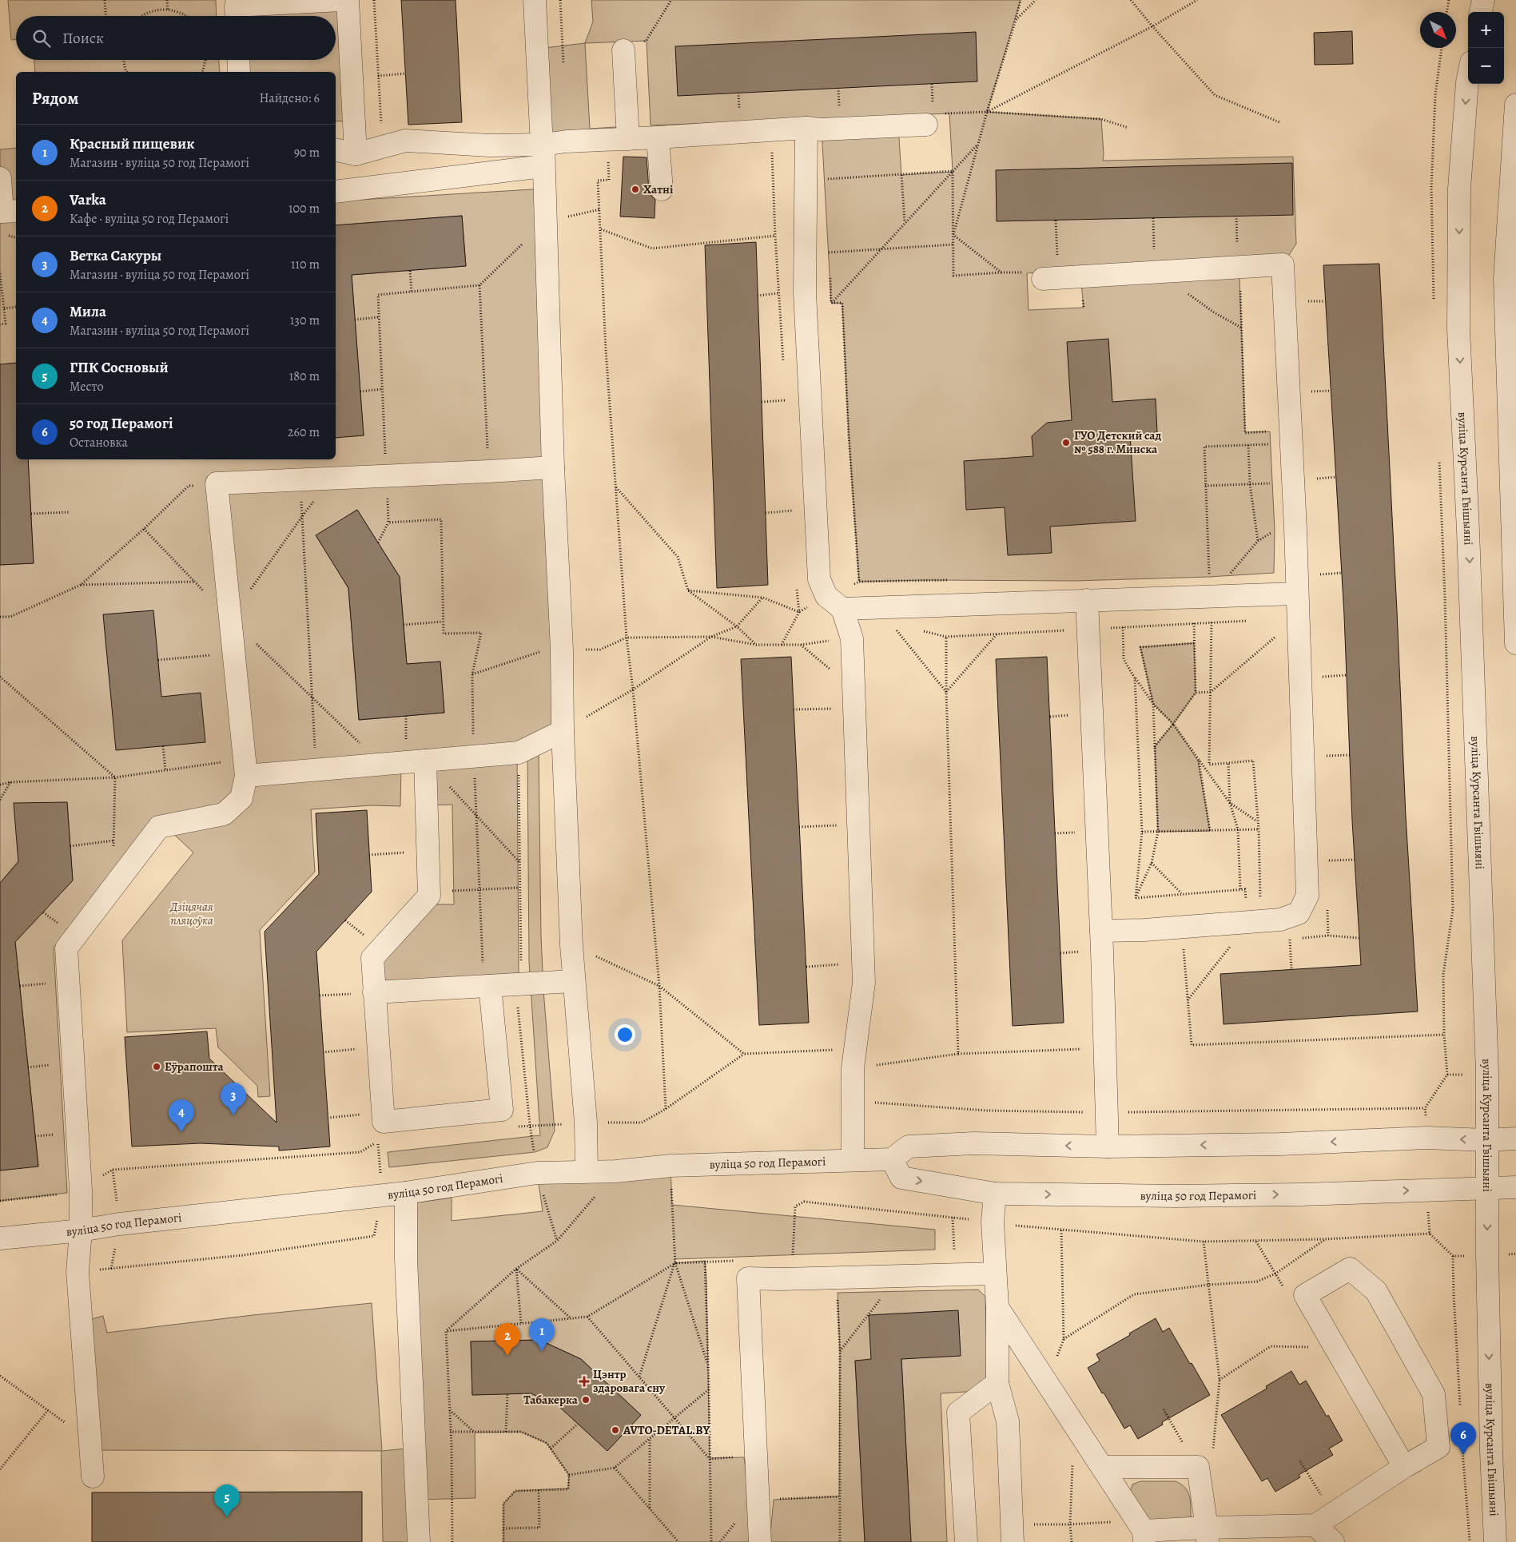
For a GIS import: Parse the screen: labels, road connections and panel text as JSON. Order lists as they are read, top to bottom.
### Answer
{
  "streets": {
    "street": ["вуліца Курсанта Гвішыяні", "вуліца 50 год Перамогі"]
  },
  "crossings": [
    ["вуліца Курсанта Гвішыяні", "вуліца 50 год Перамогі"]
  ],
  "parks": ["Дзіцячая пляцоўка"],
  "places": {
    "other": [
      "Хатні",
      "ГУО Детский сад № 588 г. Минска",
      "Еўрапошта",
      "Табакерка",
      "AVTO-DETAL.BY"
    ],
    "health": ["Цэнтр здаровага сну"]
  },
  "north": "bottom right",
  "page": {
    "map_buttons": ["+", "−"],
    "search": "Поиск",
    "heading": ["Рядом", "Найдено: 6"],
    "list": [
      {
        "mark": "1",
        "name": "Красный пищевик",
        "note": "Магазин · вуліца 50 год Перамогі",
        "value": "90 m"
      },
      {
        "mark": "2",
        "name": "Varka",
        "note": "Кафе · вуліца 50 год Перамогі",
        "value": "100 m"
      },
      {
        "mark": "3",
        "name": "Ветка Сакуры",
        "note": "Магазин · вуліца 50 год Перамогі",
        "value": "110 m"
      },
      {
        "mark": "4",
        "name": "Мила",
        "note": "Магазин · вуліца 50 год Перамогі",
        "value": "130 m"
      },
      {
        "mark": "5",
        "name": "ГПК Сосновый",
        "note": "Место",
        "value": "180 m"
      },
      {
        "mark": "6",
        "name": "50 год Перамогі",
        "note": "Остановка",
        "value": "260 m"
      }
    ],
    "pins": [
      "3",
      "4",
      "1",
      "2",
      "6",
      "5"
    ]
  }
}
